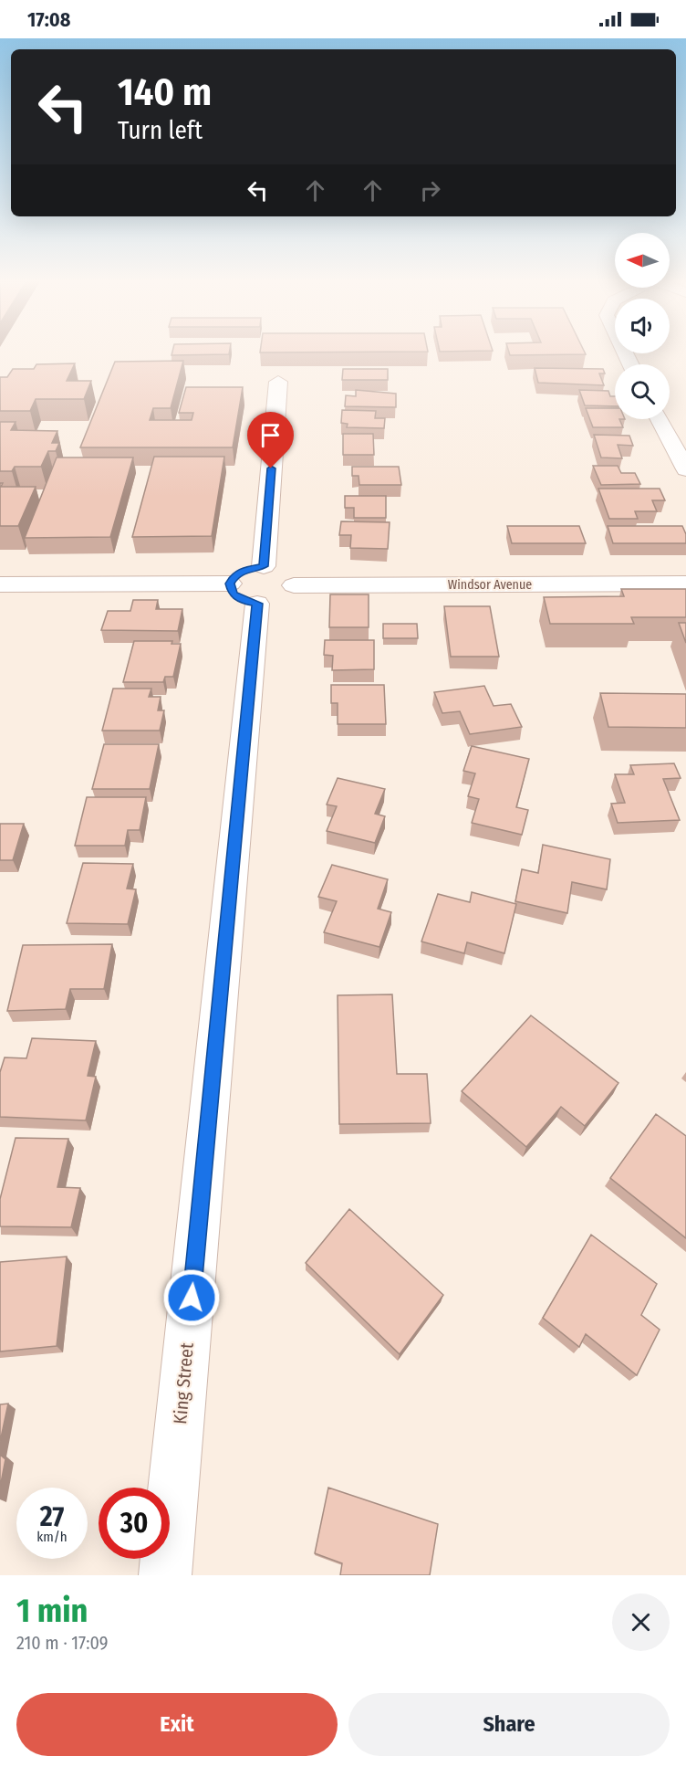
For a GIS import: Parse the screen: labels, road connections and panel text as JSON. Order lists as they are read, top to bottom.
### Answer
{
  "streets": {
    "street": ["Windsor Avenue", "King Street"]
  },
  "north": "left",
  "page": {
    "status": "17:08",
    "turn": ["140 m", "Turn left"],
    "speed": "27 km/h",
    "limit": "30",
    "heading": ["1 min", "210 m · 17:09"],
    "buttons": ["Exit", "Share"]
  }
}
